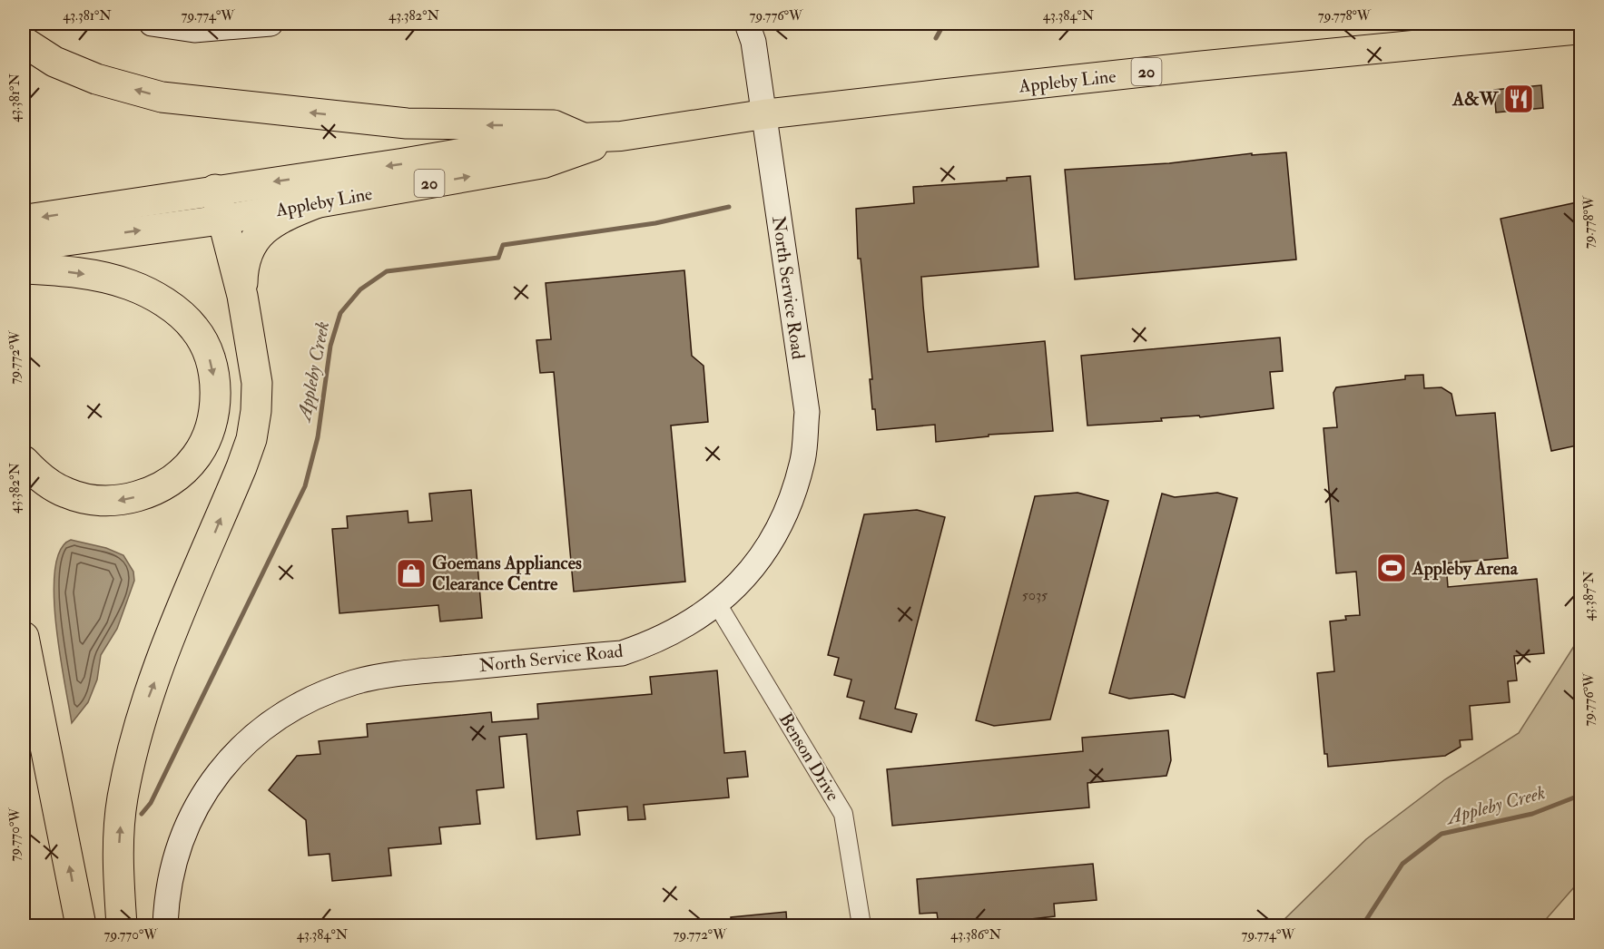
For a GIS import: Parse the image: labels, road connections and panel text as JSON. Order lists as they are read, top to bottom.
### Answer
{
  "streets": {
    "main road": ["20", "Appleby Line"],
    "street": ["North Service Road", "Benson Drive"]
  },
  "crossings": [
    ["Appleby Line", "North Service Road"],
    ["North Service Road", "Benson Drive"]
  ],
  "water": ["Appleby Creek"],
  "places": {
    "restaurant": ["A&W"],
    "sports": ["Appleby Arena"],
    "shop": ["Goemans Appliances Clearance Centre"]
  },
  "house_numbers": ["5035"],
  "coordinates": [
    "43.381°N",
    "79.774°W",
    "43.382°N",
    "79.776°W",
    "43.384°N",
    "79.778°W",
    "79.772°W",
    "43.387°N",
    "79.770°W",
    "43.386°N"
  ]
}
